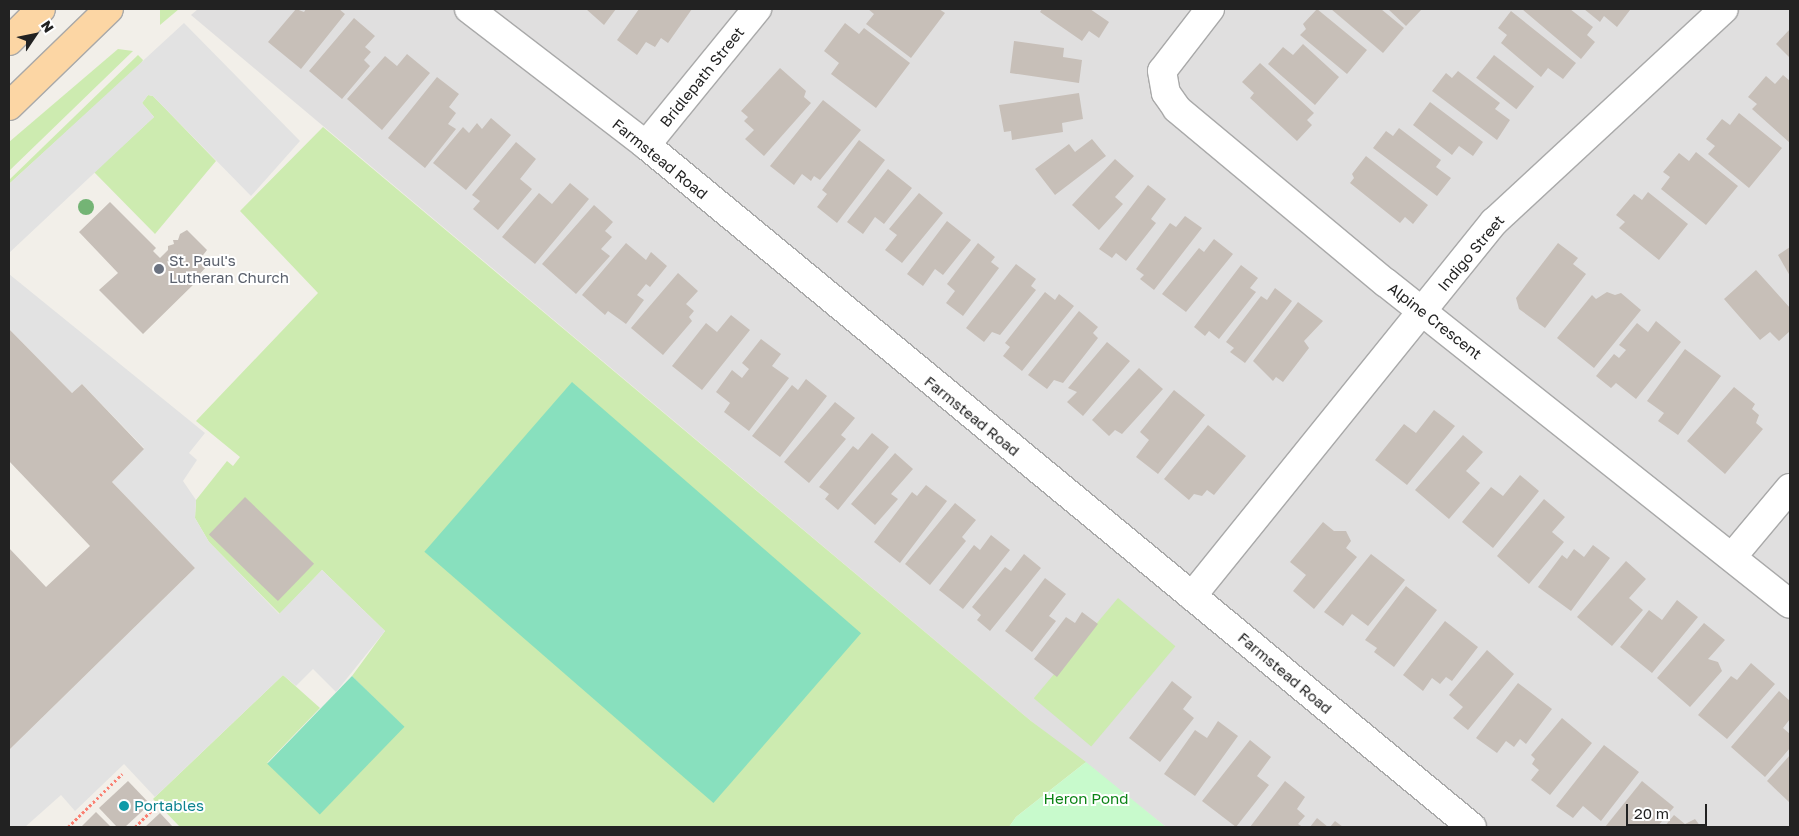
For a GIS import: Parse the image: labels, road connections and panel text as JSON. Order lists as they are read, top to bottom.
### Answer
{
  "streets": {
    "street": [
      "Bridlepath Street",
      "Farmstead Road",
      "Indigo Street",
      "Alpine Crescent"
    ]
  },
  "crossings": [
    ["Bridlepath Street", "Farmstead Road"],
    ["Farmstead Road", "Indigo Street"],
    ["Indigo Street", "Alpine Crescent"]
  ],
  "parks": ["Heron Pond"],
  "places": ["St. Paul's Lutheran Church", "Portables"],
  "scale_bar": "20 m",
  "north": "top right"
}
